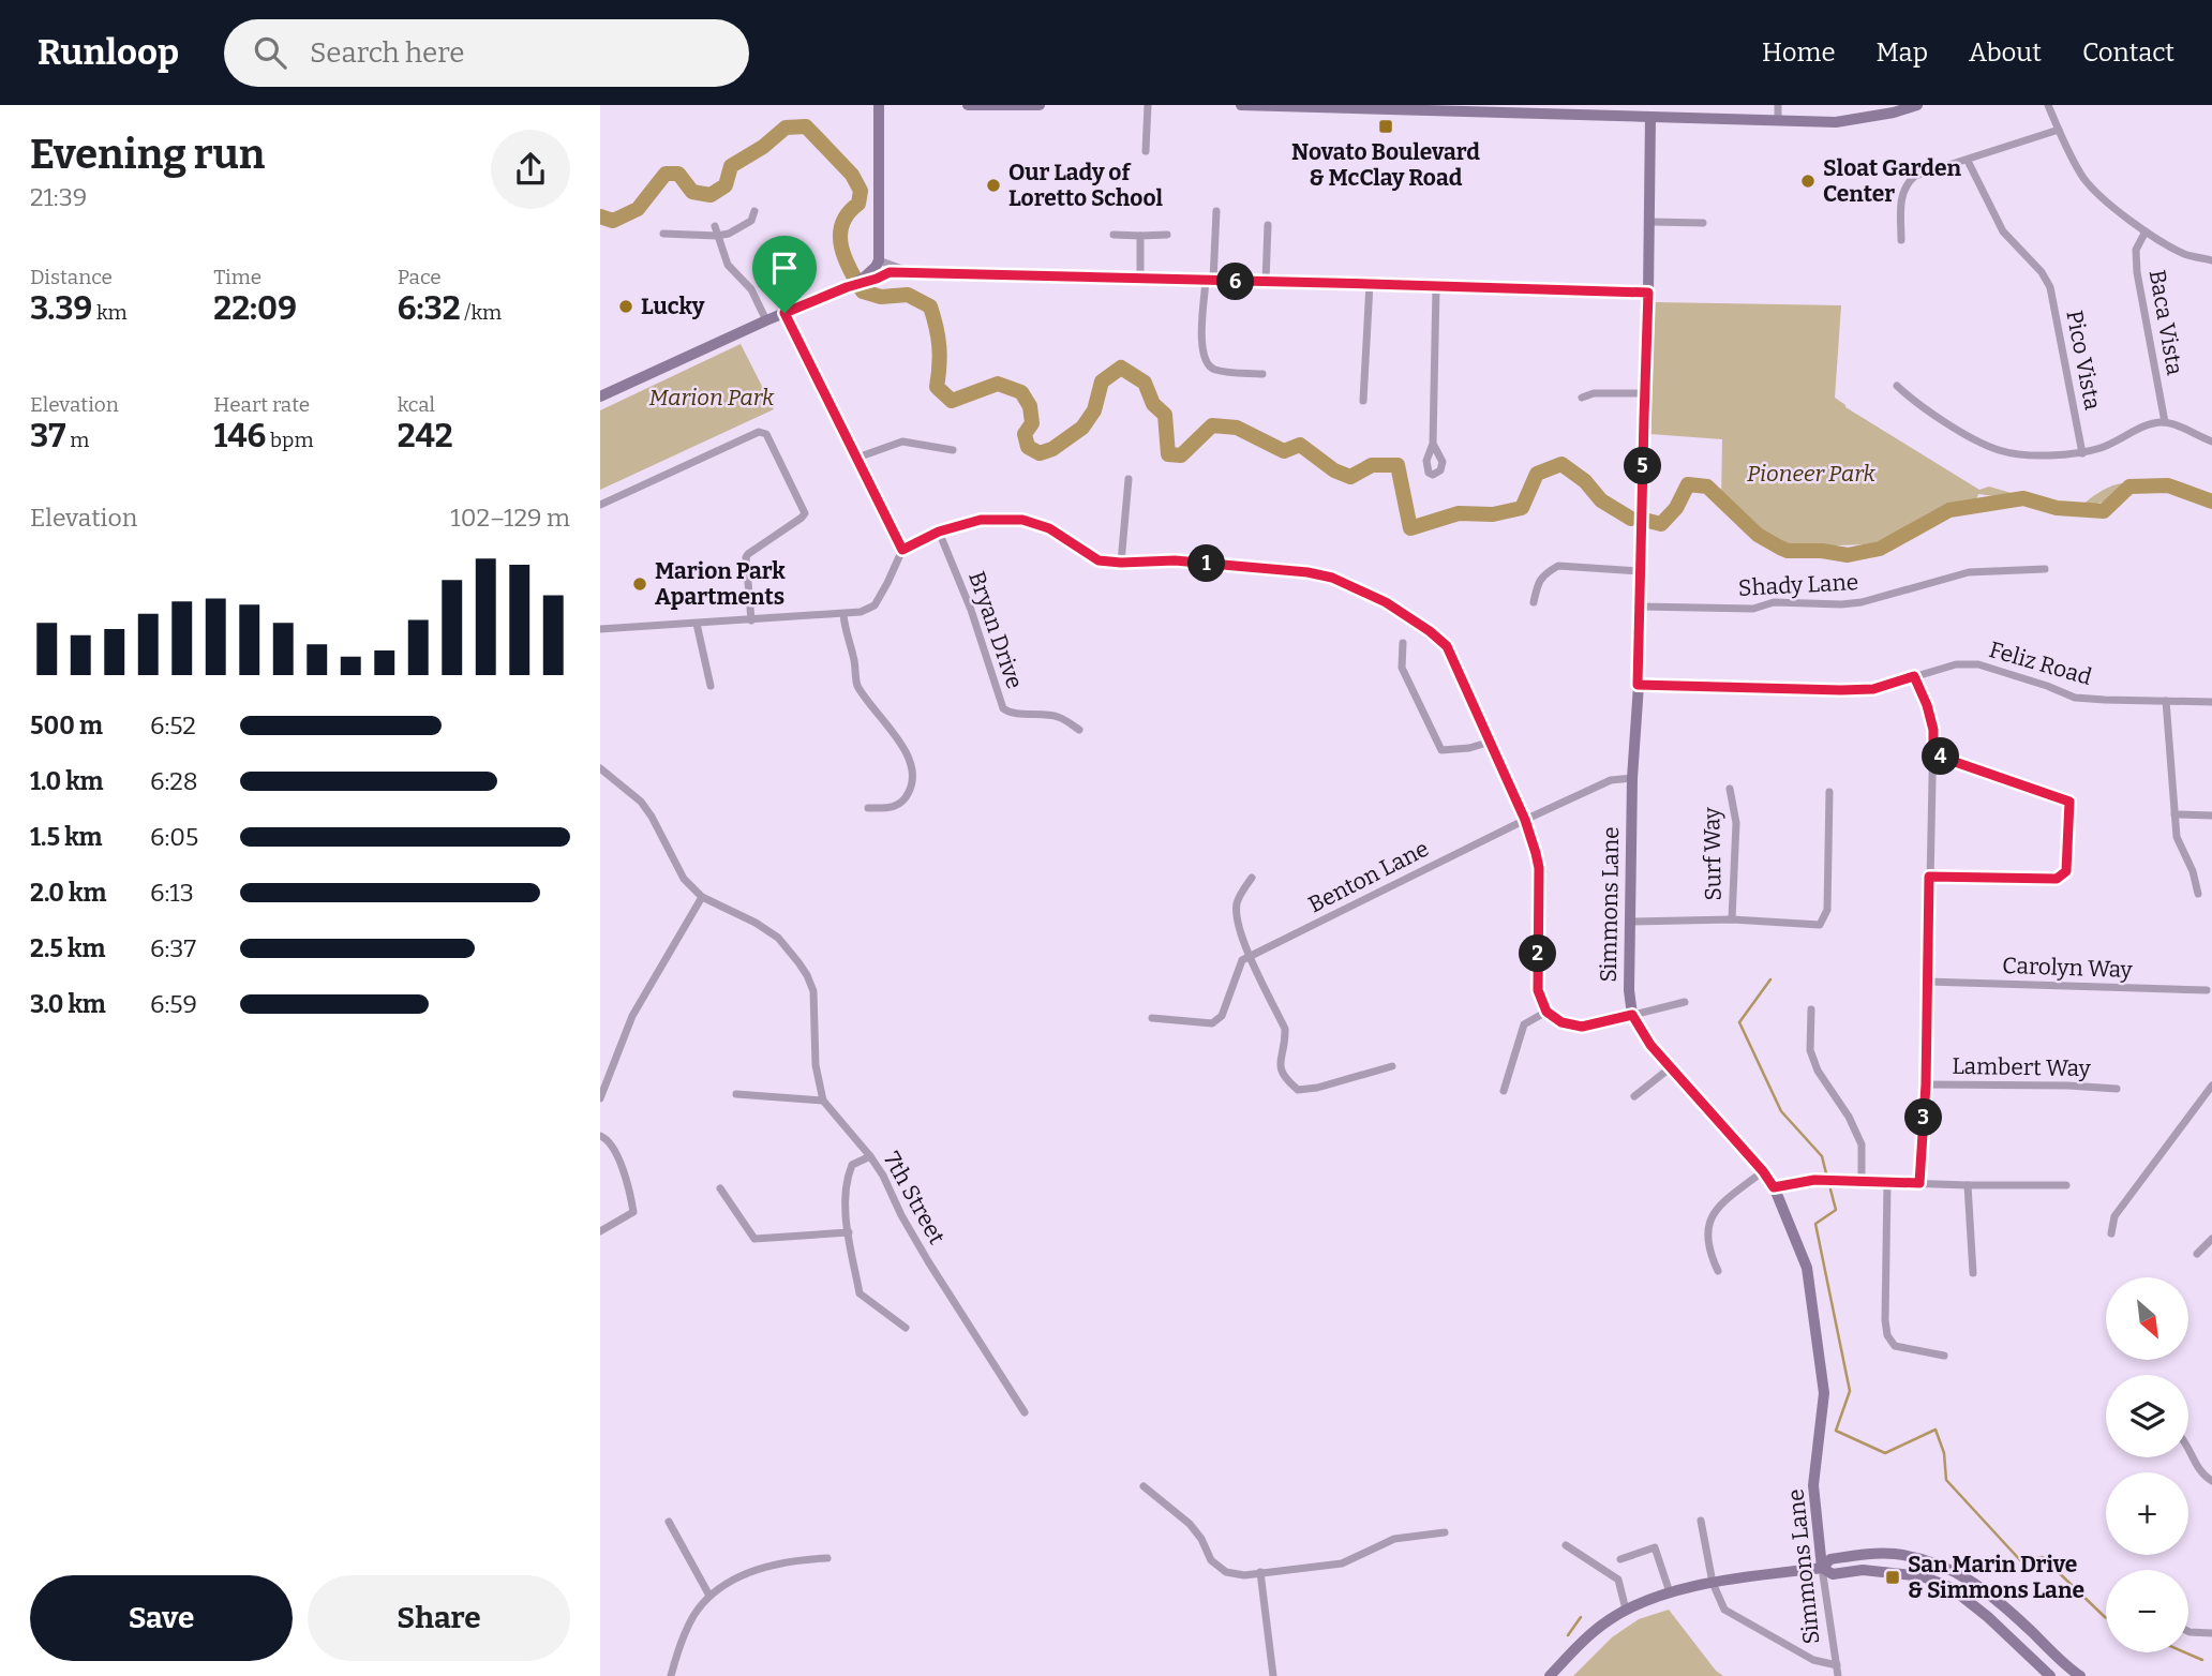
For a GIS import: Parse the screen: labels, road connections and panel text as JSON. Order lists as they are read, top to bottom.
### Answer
{
  "streets": {
    "street": [
      "Baca Vista",
      "Pico Vista",
      "Shady Lane",
      "Bryan Drive",
      "Feliz Road",
      "Surf Way",
      "Benton Lane",
      "Simmons Lane",
      "Carolyn Way",
      "Lambert Way",
      "7th Street"
    ]
  },
  "crossings": [
    ["Shady Lane", "Simmons Lane"],
    ["Feliz Road", "Simmons Lane"],
    ["Benton Lane", "Simmons Lane"]
  ],
  "parks": ["Marion Park", "Pioneer Park"],
  "places": {
    "transit": ["Novato Boulevard & McClay Road", "San Marin Drive & Simmons Lane"],
    "other": [
      "Sloat Garden Center",
      "Our Lady of Loretto School",
      "Lucky",
      "Marion Park Apartments"
    ]
  },
  "north": "bottom right",
  "page": {
    "header": "Runloop",
    "search": "Search here",
    "nav": [
      "Home",
      "Map",
      "About",
      "Contact"
    ],
    "heading": ["Evening run", "21:39"],
    "stats": [
      ["Distance", "3.39 km"],
      ["Time", "22:09"],
      ["Pace", "6:32 /km"],
      ["Elevation", "37 m"],
      ["Heart rate", "146 bpm"],
      ["kcal", "242"]
    ],
    "pins": [
      "6",
      "5",
      "1",
      "4",
      "2",
      "3"
    ],
    "chart": ["Elevation", "102–129 m"],
    "list": [
      {
        "name": "500 m",
        "note": "6:52"
      },
      {
        "name": "1.0 km",
        "note": "6:28"
      },
      {
        "name": "1.5 km",
        "note": "6:05"
      },
      {
        "name": "2.0 km",
        "note": "6:13"
      },
      {
        "name": "2.5 km",
        "note": "6:37"
      },
      {
        "name": "3.0 km",
        "note": "6:59"
      }
    ],
    "map_buttons": ["+", "−"],
    "buttons": ["Save", "Share"]
  }
}
